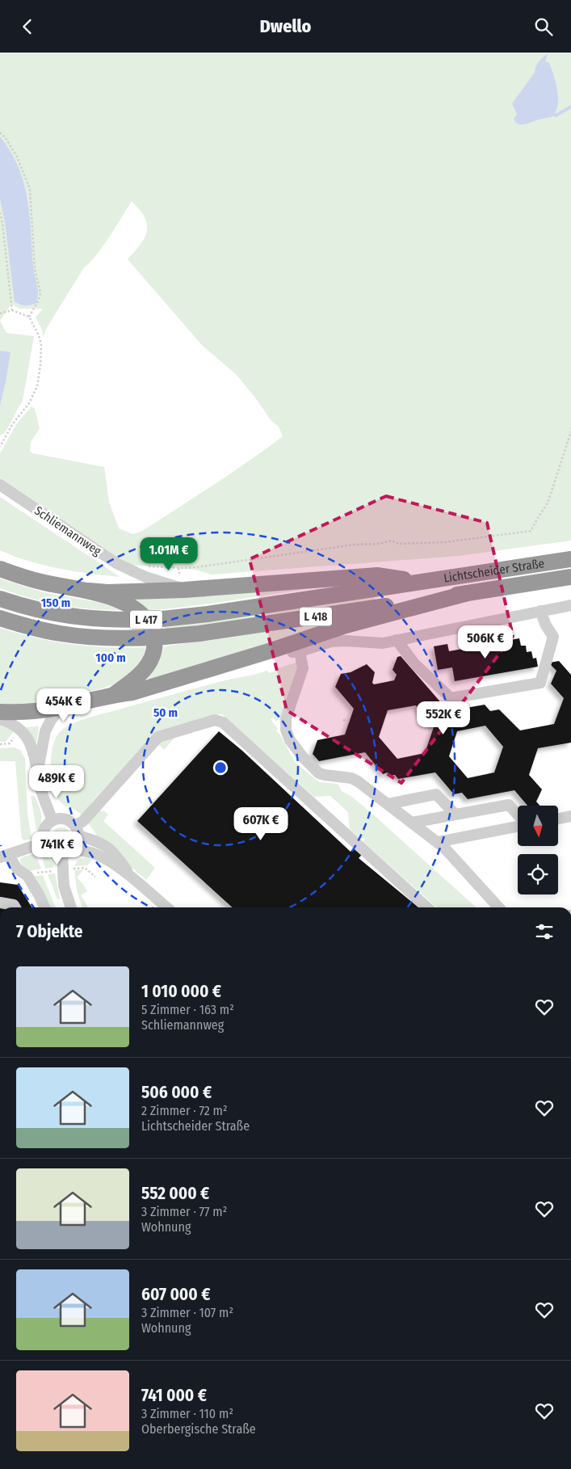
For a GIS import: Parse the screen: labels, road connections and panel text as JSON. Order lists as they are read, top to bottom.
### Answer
{
  "streets": {
    "highway": ["Lichtscheider Straße", "L 418", "L 417"],
    "street": ["Schliemannweg"]
  },
  "crossings": [
    ["Schliemannweg", "L 417"],
    ["Lichtscheider Straße", "L 418"],
    ["Lichtscheider Straße", "L 417"],
    ["L 418", "L 417"]
  ],
  "north": "bottom",
  "page": {
    "header": "Dwello",
    "price": [
      "1.01M €",
      "506K €",
      "454K €",
      "552K €",
      "489K €",
      "607K €",
      "741K €"
    ],
    "heading": "7 Objekte",
    "list": [
      {
        "name": "1 010 000 €",
        "note": "5 Zimmer · 163 m² · Schliemannweg"
      },
      {
        "name": "506 000 €",
        "note": "2 Zimmer · 72 m² · Lichtscheider Straße"
      },
      {
        "name": "552 000 €",
        "note": "3 Zimmer · 77 m² · Wohnung"
      },
      {
        "name": "607 000 €",
        "note": "3 Zimmer · 107 m² · Wohnung"
      },
      {
        "name": "741 000 €",
        "note": "3 Zimmer · 110 m² · Oberbergische Straße"
      }
    ]
  },
  "rings": ["150 m", "100 m", "50 m"]
}
